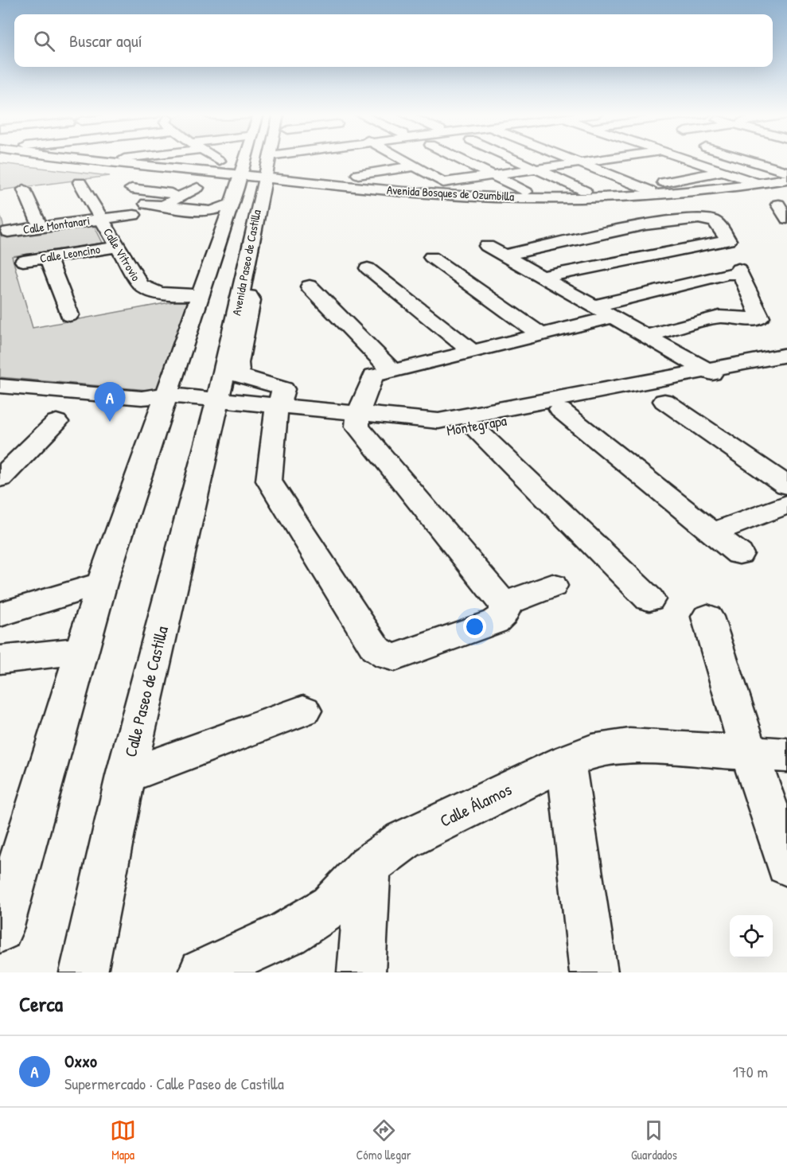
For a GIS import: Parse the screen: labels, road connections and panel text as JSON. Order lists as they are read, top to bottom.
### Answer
{
  "streets": {
    "street": [
      "Avenida Bosques de Ozumbilla",
      "Calle Montanari",
      "Calle Leoncino",
      "Calle Vitrovio",
      "Avenida Paseo de Castilla",
      "Montegrapa",
      "Calle Paseo de Castilla",
      "Calle Álamos"
    ]
  },
  "crossings": [
    ["Avenida Bosques de Ozumbilla", "Avenida Paseo de Castilla"],
    ["Calle Montanari", "Calle Vitrovio"],
    ["Calle Leoncino", "Calle Vitrovio"],
    ["Calle Vitrovio", "Avenida Paseo de Castilla"],
    ["Avenida Paseo de Castilla", "Montegrapa"],
    ["Avenida Paseo de Castilla", "Calle Paseo de Castilla"],
    ["Montegrapa", "Calle Paseo de Castilla"]
  ],
  "page": {
    "search": "Buscar aquí",
    "pins": "A",
    "heading": "Cerca",
    "list": [
      {
        "mark": "A",
        "name": "Oxxo",
        "note": "Supermercado · Calle Paseo de Castilla",
        "value": "170 m"
      }
    ],
    "nav": ["Mapa", "Cómo llegar", "Guardados"]
  }
}
